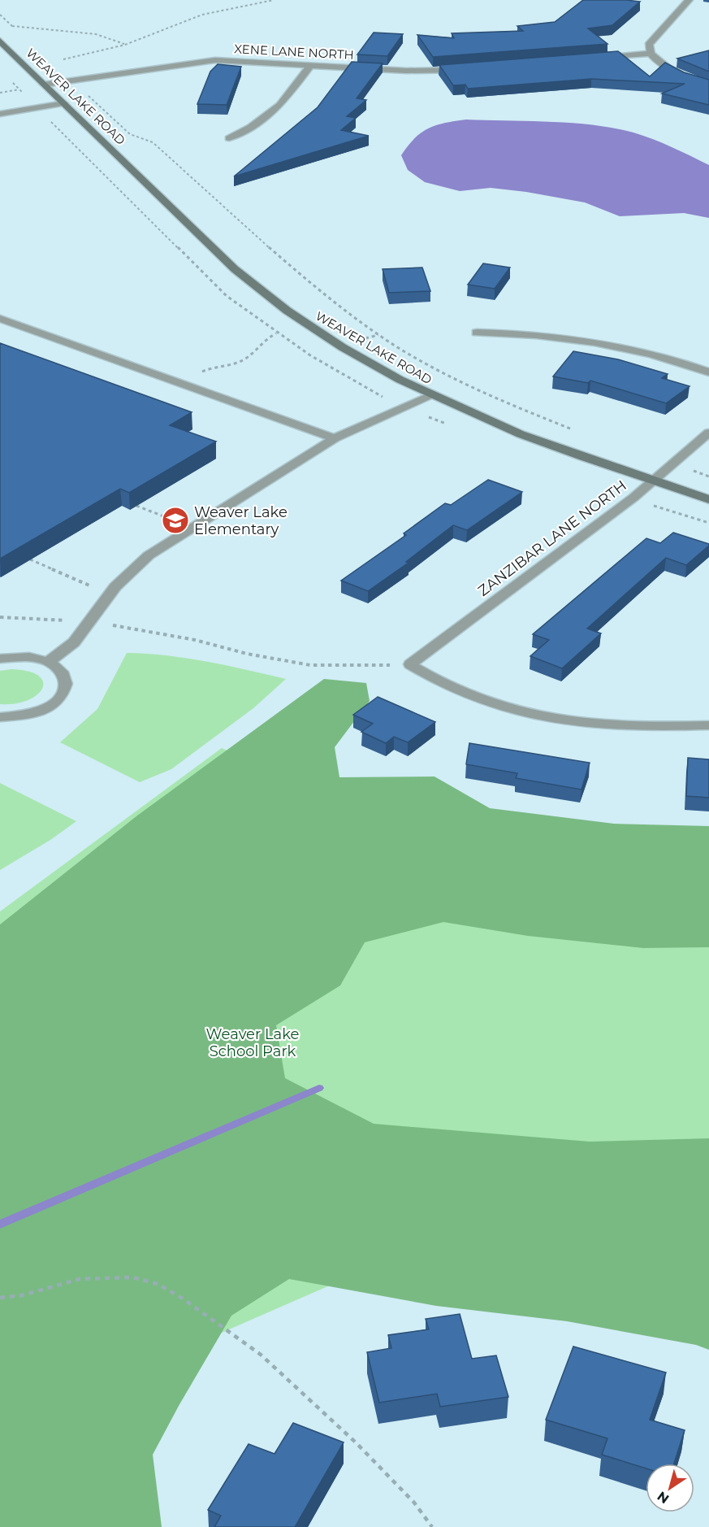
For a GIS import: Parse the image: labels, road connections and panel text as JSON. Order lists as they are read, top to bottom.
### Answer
{
  "streets": {
    "main road": ["WEAVER LAKE ROAD"],
    "street": ["XENE LANE NORTH", "ZANZIBAR LANE NORTH"]
  },
  "crossings": [
    ["XENE LANE NORTH", "WEAVER LAKE ROAD"],
    ["WEAVER LAKE ROAD", "ZANZIBAR LANE NORTH"]
  ],
  "parks": ["Weaver Lake School Park"],
  "places": {
    "school or university": ["Weaver Lake Elementary"]
  },
  "north": "bottom left"
}
